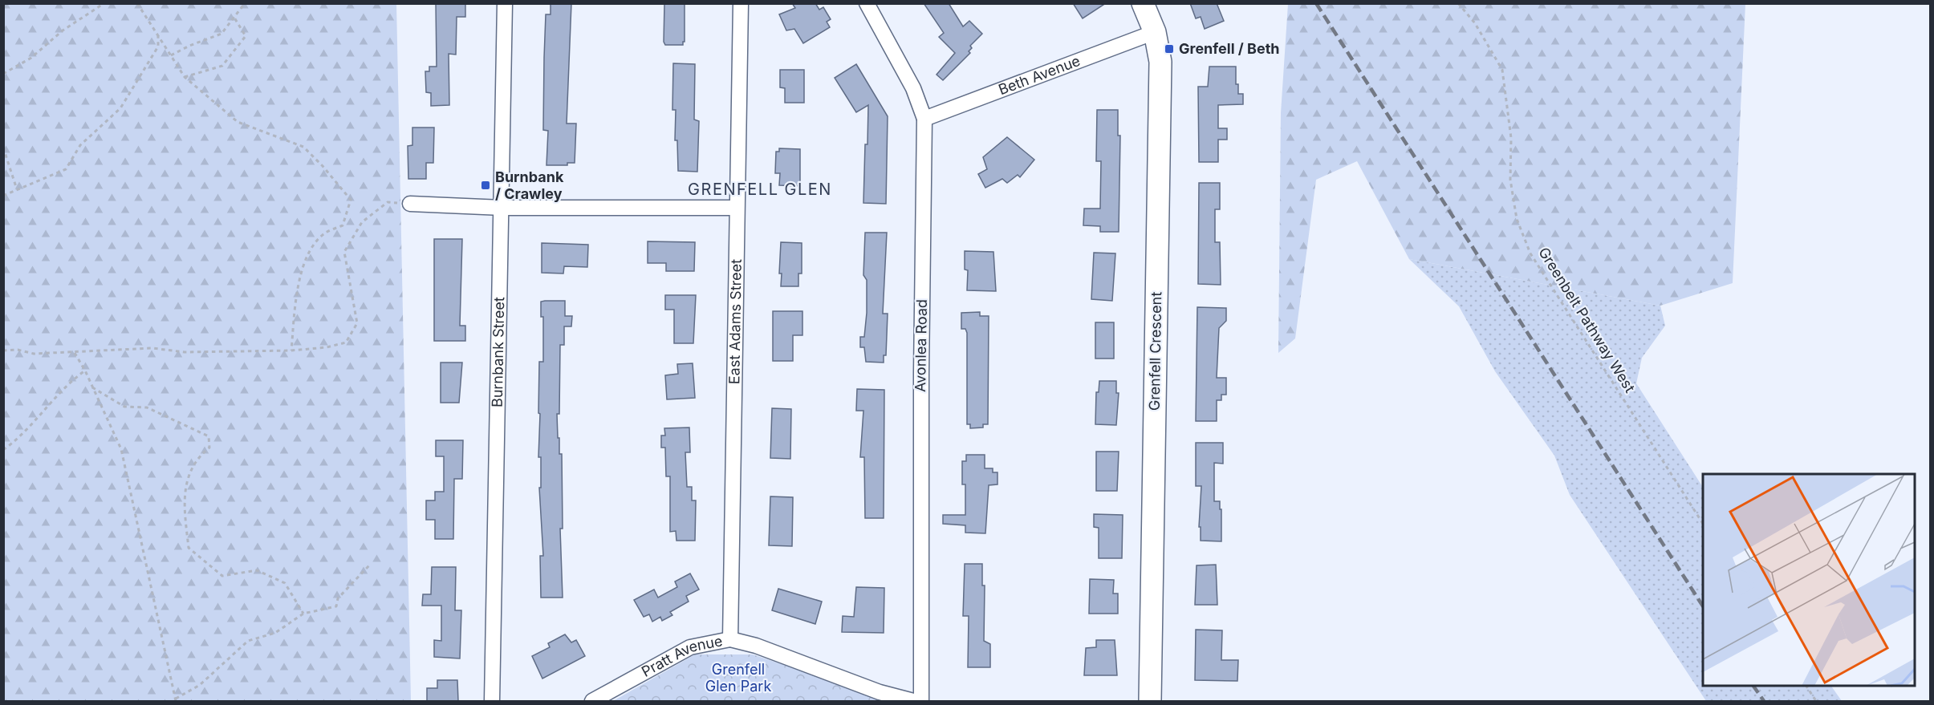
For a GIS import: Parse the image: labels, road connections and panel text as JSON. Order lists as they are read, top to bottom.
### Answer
{
  "streets": {
    "street": [
      "Beth Avenue",
      "East Adams Street",
      "Avonlea Road",
      "Grenfell Crescent",
      "Burnbank Street",
      "Pratt Avenue"
    ],
    "path": ["Greenbelt Pathway West"]
  },
  "crossings": [
    ["Beth Avenue", "Avonlea Road"],
    ["Beth Avenue", "Grenfell Crescent"],
    ["East Adams Street", "Pratt Avenue"]
  ],
  "districts": ["GRENFELL GLEN"],
  "parks": ["Grenfell Glen Park"],
  "places": {
    "transit": ["Grenfell / Beth", "Burnbank / Crawley"]
  }
}
